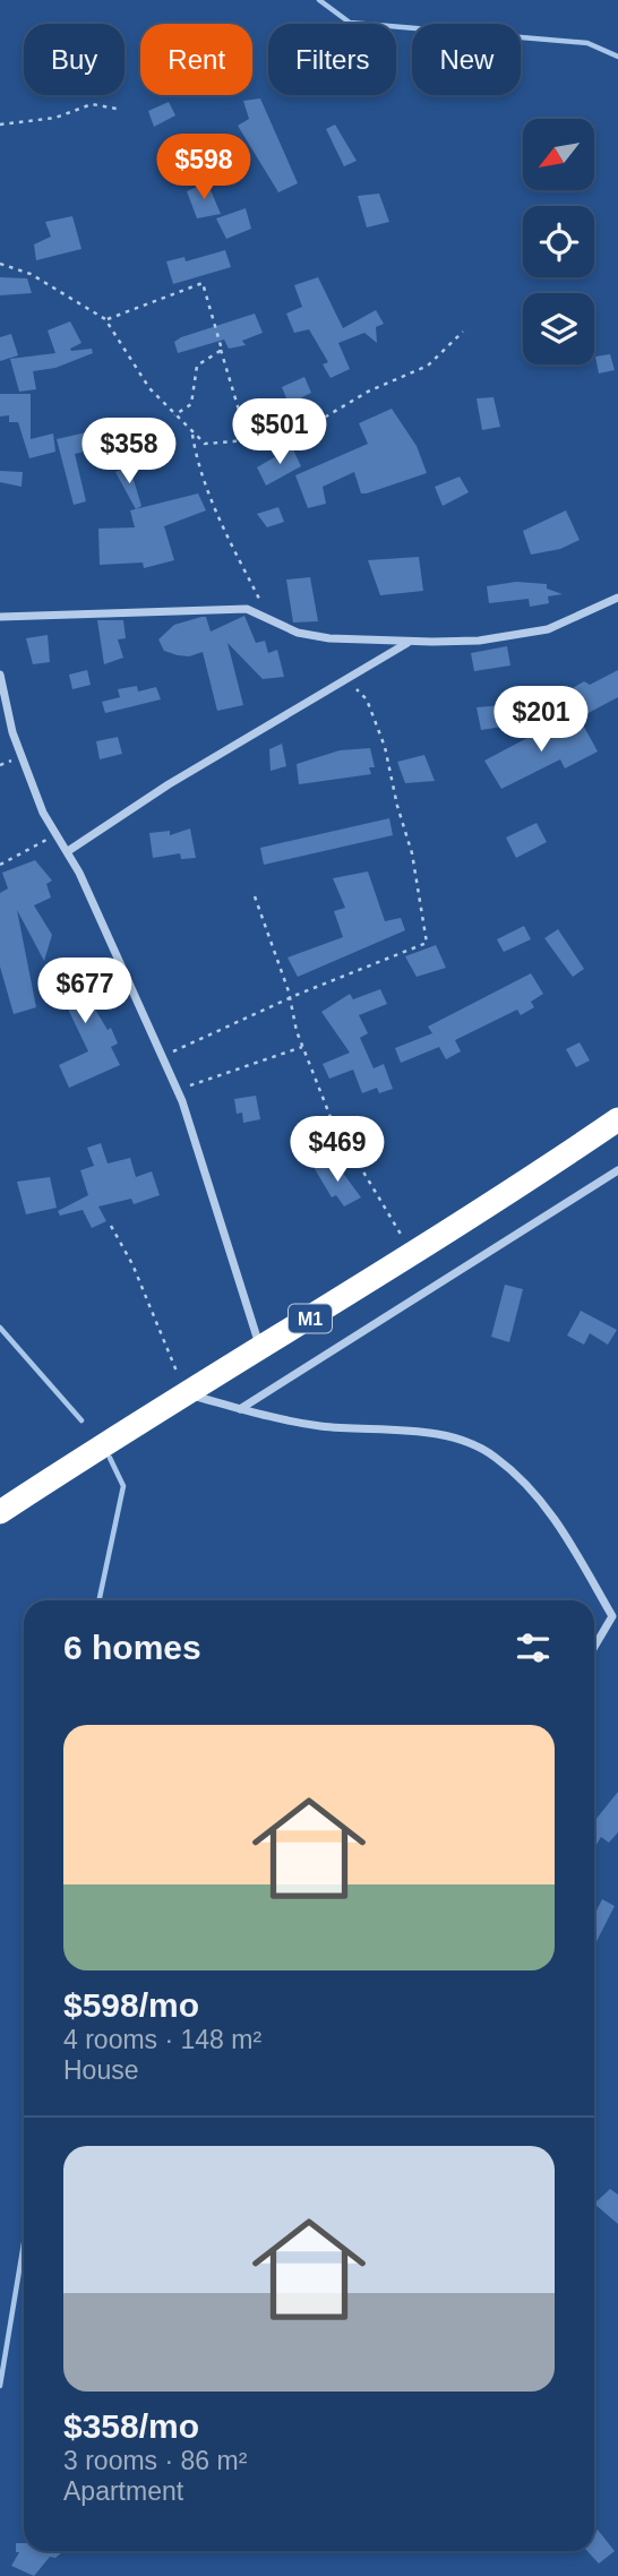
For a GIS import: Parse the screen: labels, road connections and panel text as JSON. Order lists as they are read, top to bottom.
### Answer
{
  "streets": {
    "highway": ["M1"]
  },
  "north": "bottom left",
  "page": {
    "chip": [
      "Buy",
      "Rent",
      "Filters",
      "New"
    ],
    "price": [
      "$598",
      "$501",
      "$358",
      "$201",
      "$677",
      "$469"
    ],
    "heading": "6 homes",
    "list": [
      {
        "name": "$598/mo",
        "note": "4 rooms · 148 m² · House"
      },
      {
        "name": "$358/mo",
        "note": "3 rooms · 86 m² · Apartment"
      }
    ]
  }
}
